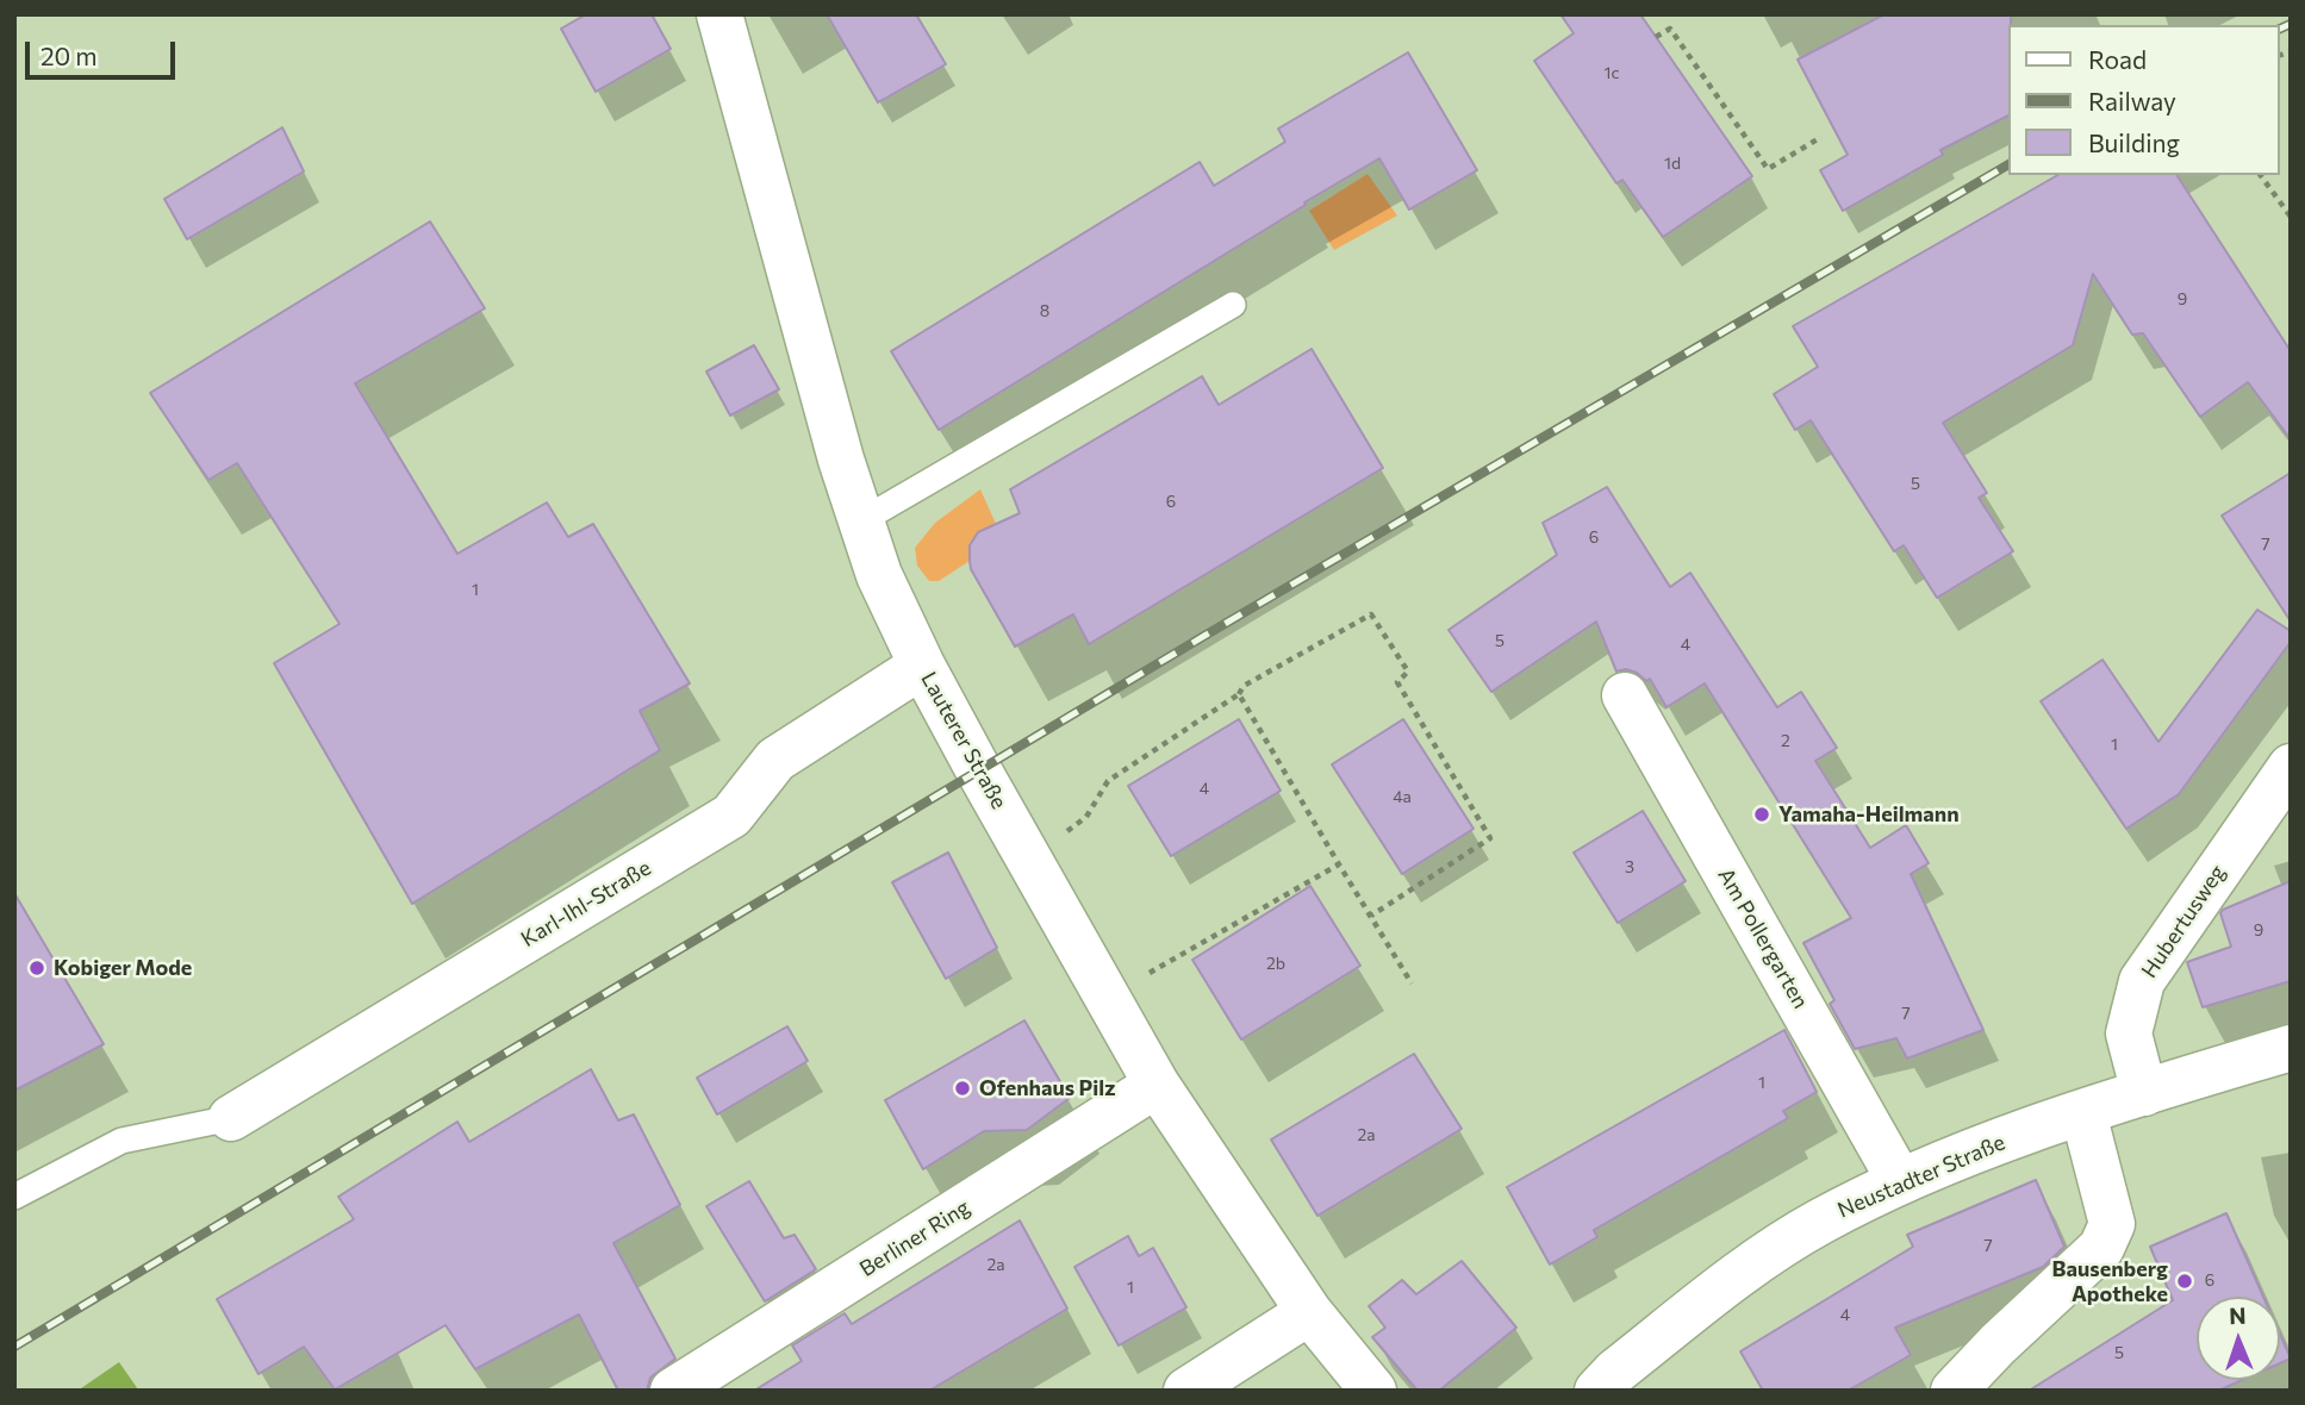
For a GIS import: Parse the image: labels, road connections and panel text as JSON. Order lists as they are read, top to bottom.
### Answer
{
  "streets": {
    "street": [
      "Lauterer Straße",
      "Karl-Ihl-Straße",
      "Hubertusweg",
      "Am Pollergarten",
      "Neustadter Straße",
      "Berliner Ring"
    ]
  },
  "crossings": [
    ["Lauterer Straße", "Karl-Ihl-Straße"],
    ["Lauterer Straße", "Berliner Ring"],
    ["Hubertusweg", "Neustadter Straße"],
    ["Am Pollergarten", "Neustadter Straße"]
  ],
  "places": [
    "Yamaha-Heilmann",
    "Kobiger Mode",
    "Ofenhaus Pilz",
    "Bausenberg Apotheke"
  ],
  "house_numbers": [
    "1c",
    "1d",
    "9",
    "8",
    "5",
    "6",
    "6",
    "7",
    "1",
    "5",
    "4",
    "2",
    "1",
    "4",
    "4a",
    "3",
    "9",
    "2b",
    "7",
    "1",
    "2a",
    "7",
    "2a",
    "6",
    "1",
    "4",
    "5"
  ],
  "legend": ["Road", "Railway", "Building"],
  "scale_bar": "20 m",
  "north": "top"
}
